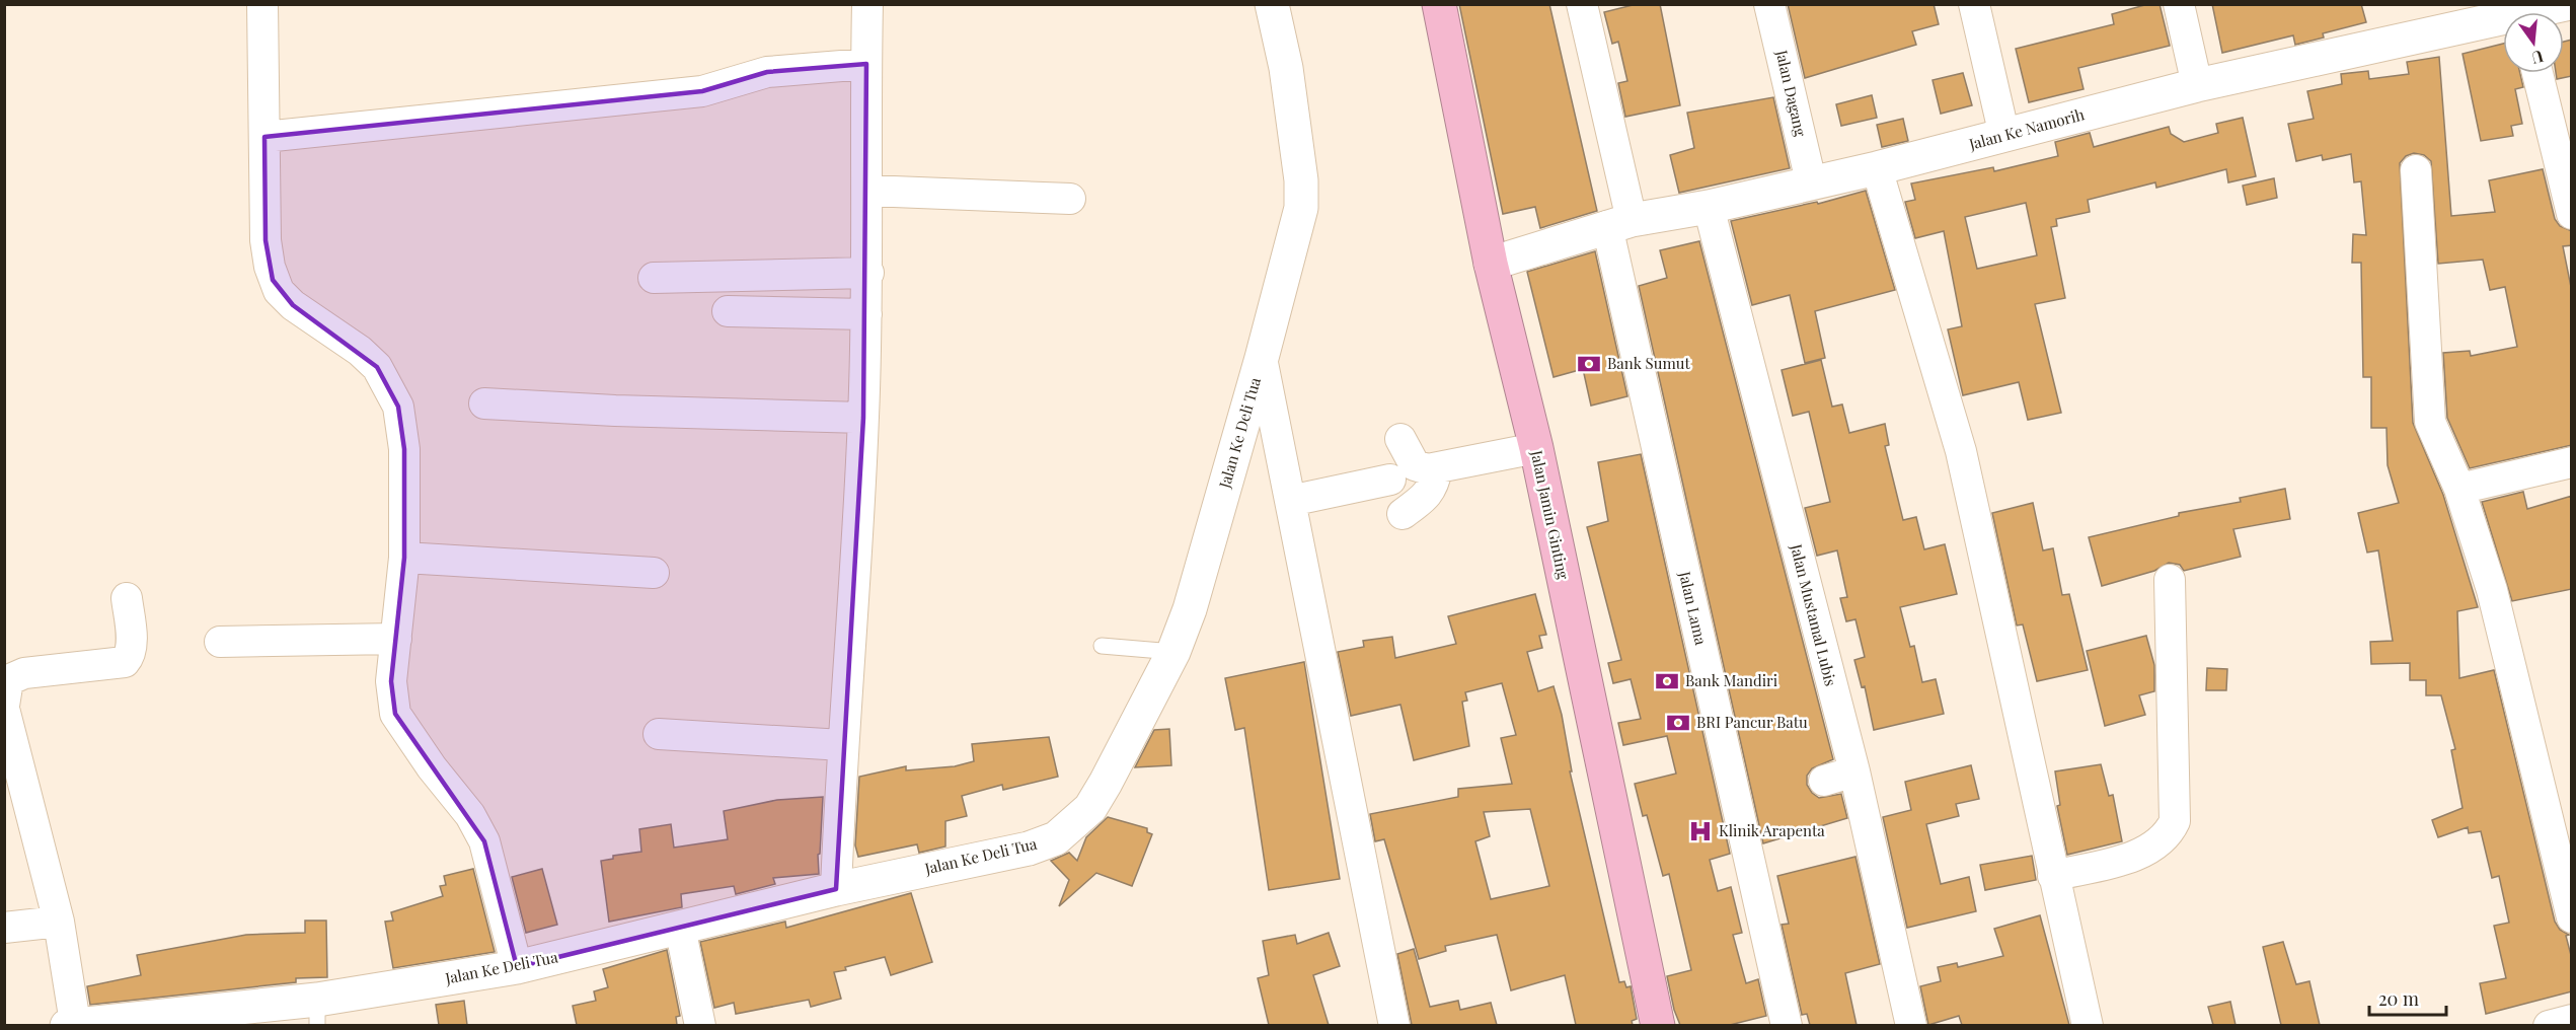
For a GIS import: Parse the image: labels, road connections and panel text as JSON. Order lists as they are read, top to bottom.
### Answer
{
  "streets": {
    "highway": ["Jalan Jamin Ginting"],
    "main road": ["Jalan Ke Namorih", "Jalan Ke Deli Tua"],
    "street": ["Jalan Dagang", "Jalan Lama", "Jalan Mustamal Lubis"]
  },
  "crossings": [
    ["Jalan Dagang", "Jalan Ke Namorih"],
    ["Jalan Ke Namorih", "Jalan Jamin Ginting"],
    ["Jalan Ke Namorih", "Jalan Lama"],
    ["Jalan Ke Namorih", "Jalan Mustamal Lubis"]
  ],
  "places": {
    "bank": ["Bank Sumut", "Bank Mandiri", "BRI Pancur Batu"],
    "hospital": ["Klinik Arapenta"]
  },
  "scale_bar": "20 m",
  "north": "bottom"
}
